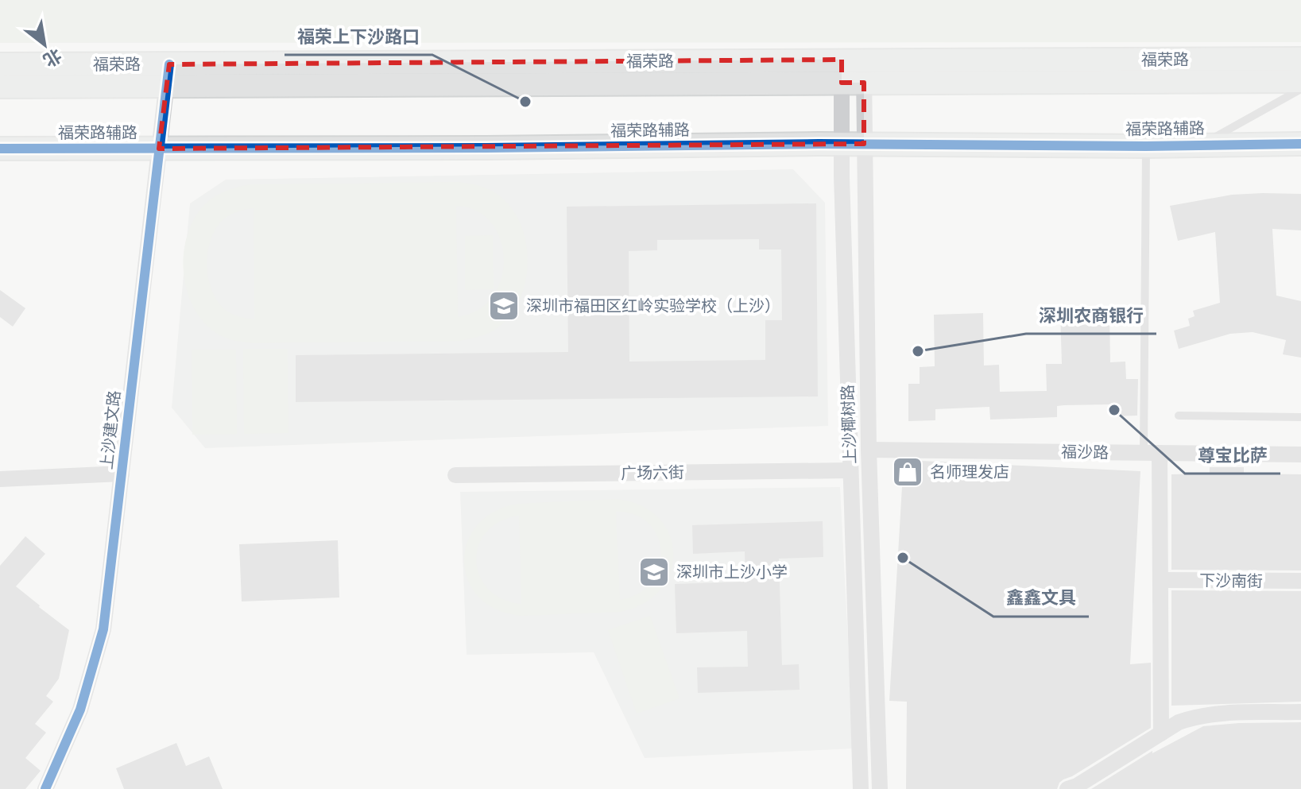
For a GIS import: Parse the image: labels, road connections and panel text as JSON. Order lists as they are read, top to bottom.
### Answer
{
  "streets": {
    "main road": ["福荣路", "福荣路辅路"],
    "street": [
      "上沙椰树路",
      "上沙建文路",
      "福沙路",
      "广场六街",
      "下沙南街"
    ]
  },
  "crossings": [
    ["福荣路", "上沙椰树路"],
    ["福荣路", "上沙建文路"],
    ["福荣路辅路", "上沙椰树路"],
    ["福荣路辅路", "上沙建文路"],
    ["上沙椰树路", "福沙路"],
    ["上沙椰树路", "广场六街"]
  ],
  "places": {
    "other": [
      "福荣上下沙路口",
      "深圳农商银行",
      "尊宝比萨",
      "鑫鑫文具"
    ],
    "school or university": ["深圳市福田区红岭实验学校（上沙）", "深圳市上沙小学"],
    "shop": ["名师理发店"]
  },
  "north": "bottom right"
}
